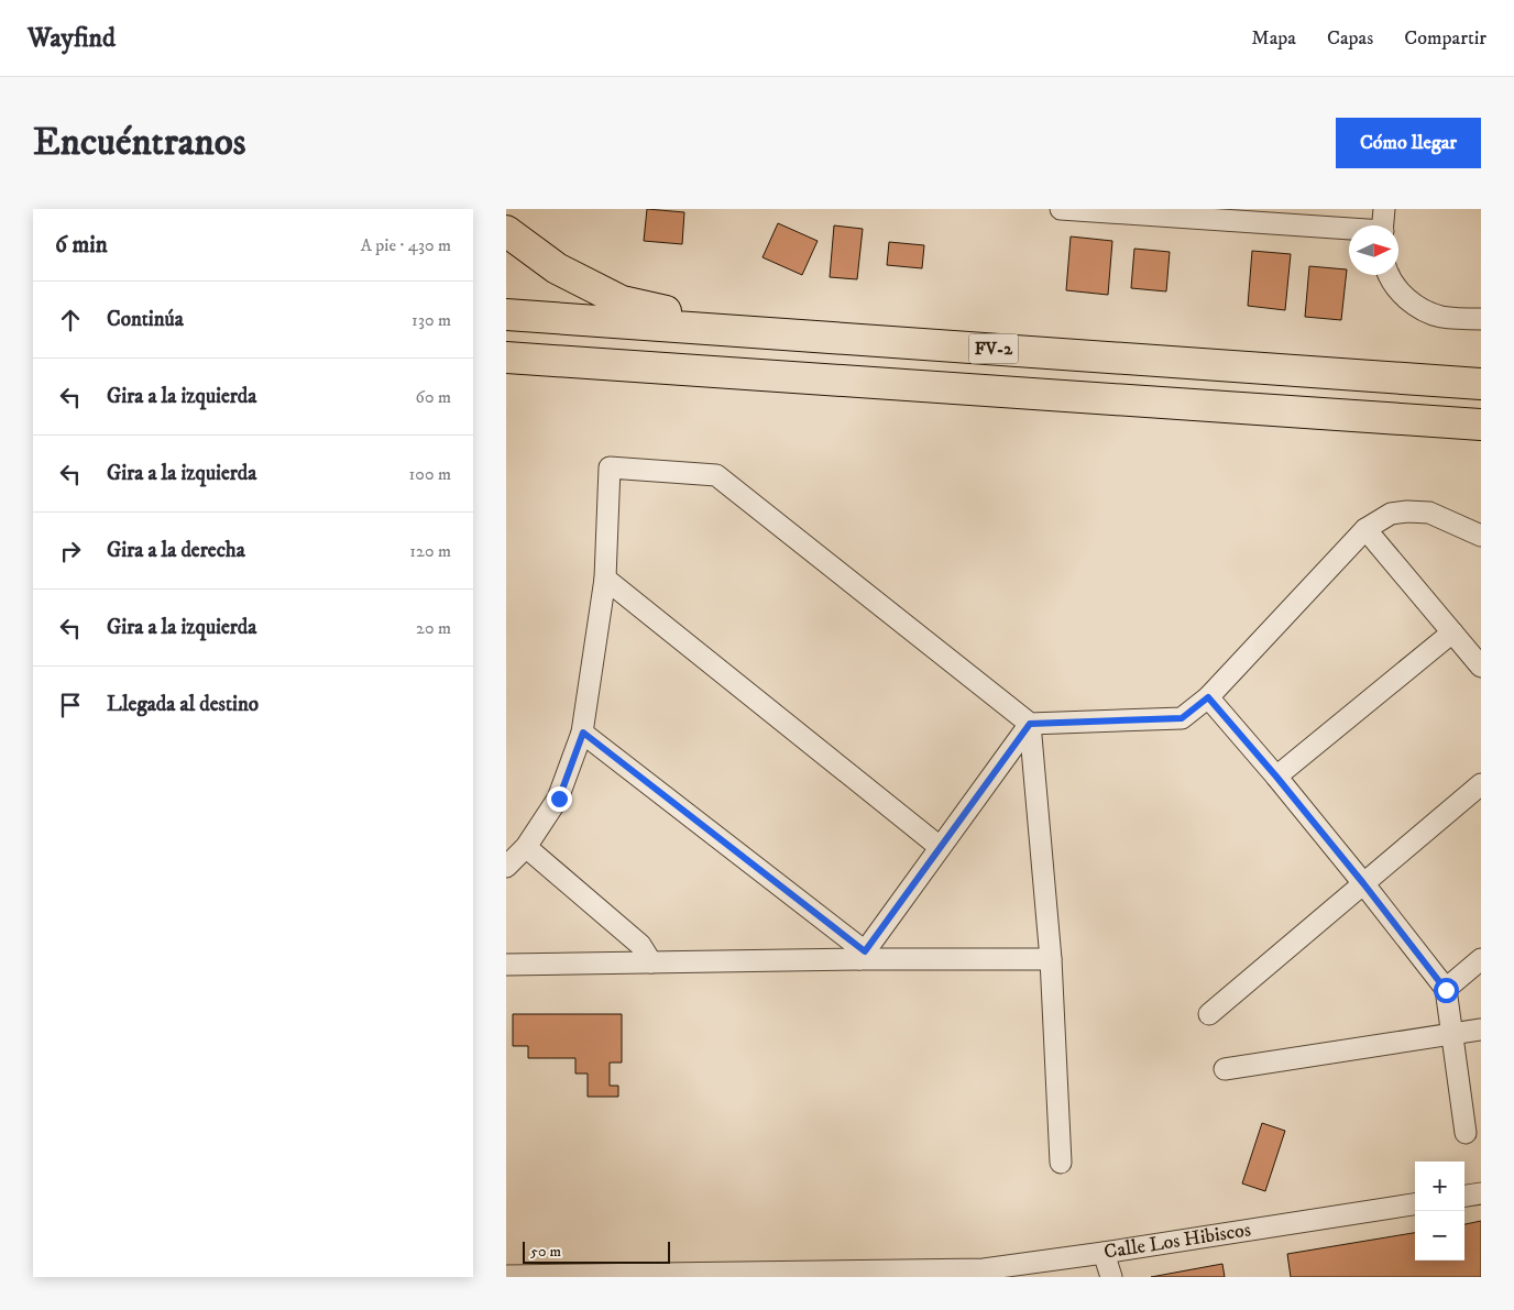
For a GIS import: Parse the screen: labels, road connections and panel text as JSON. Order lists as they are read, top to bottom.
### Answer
{
  "streets": {
    "highway": ["FV-2"],
    "street": ["Calle Los Hibiscos"]
  },
  "scale_bar": "50 m",
  "north": "right",
  "page": {
    "header": "Wayfind",
    "nav": ["Mapa", "Capas", "Compartir"],
    "buttons": "Cómo llegar",
    "title": "Encuéntranos",
    "heading": ["6 min", "A pie · 430 m"],
    "list": [
      ["Continúa", "130 m"],
      ["Gira a la izquierda", "60 m"],
      ["Gira a la izquierda", "100 m"],
      ["Gira a la derecha", "120 m"],
      ["Gira a la izquierda", "20 m"],
      "Llegada al destino"
    ],
    "map_buttons": ["+", "−"],
    "scale": "50 m"
  }
}
